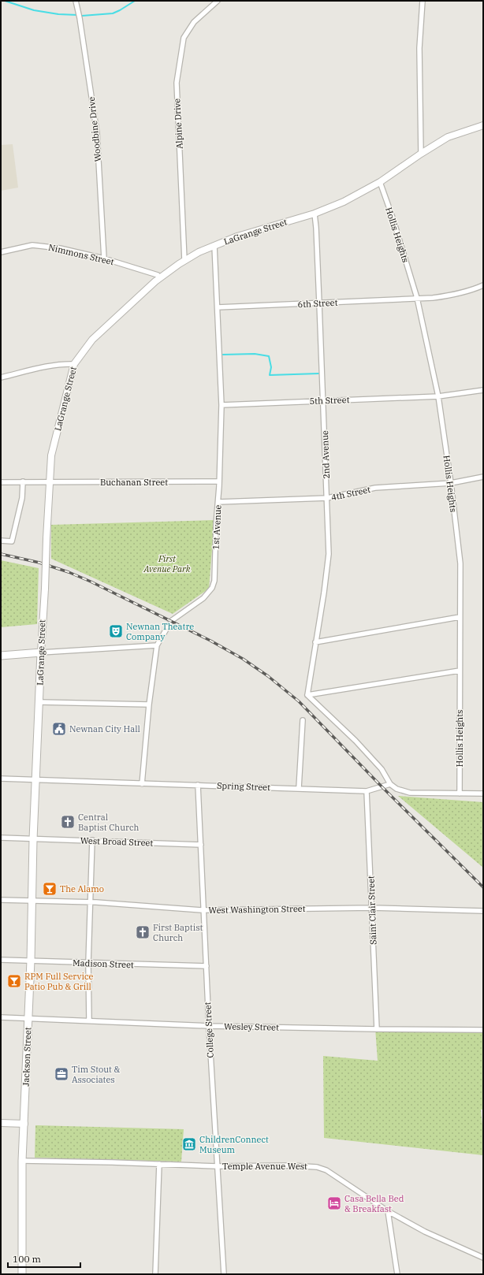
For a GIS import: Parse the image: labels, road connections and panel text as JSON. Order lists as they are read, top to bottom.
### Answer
{
  "streets": {
    "main road": ["LaGrange Street", "Jackson Street"],
    "street": [
      "Alpine Drive",
      "Woodbine Drive",
      "Hollis Heights",
      "Nimmons Street",
      "6th Street",
      "5th Street",
      "2nd Avenue",
      "Buchanan Street",
      "4th Street",
      "1st Avenue",
      "Spring Street",
      "West Broad Street",
      "West Washington Street",
      "Saint Clair Street",
      "Madison Street",
      "Wesley Street",
      "College Street",
      "Temple Avenue West"
    ]
  },
  "crossings": [
    ["Alpine Drive", "LaGrange Street"],
    ["Woodbine Drive", "Nimmons Street"],
    ["LaGrange Street", "Hollis Heights"],
    ["LaGrange Street", "Nimmons Street"],
    ["LaGrange Street", "2nd Avenue"],
    ["LaGrange Street", "Buchanan Street"],
    ["LaGrange Street", "1st Avenue"],
    ["LaGrange Street", "Spring Street"],
    ["LaGrange Street", "West Broad Street"],
    ["LaGrange Street", "Jackson Street"],
    ["Hollis Heights", "6th Street"],
    ["Hollis Heights", "5th Street"],
    ["Hollis Heights", "4th Street"],
    ["6th Street", "2nd Avenue"],
    ["6th Street", "1st Avenue"],
    ["5th Street", "2nd Avenue"],
    ["5th Street", "1st Avenue"],
    ["2nd Avenue", "4th Street"],
    ["Buchanan Street", "1st Avenue"],
    ["4th Street", "1st Avenue"],
    ["1st Avenue", "Spring Street"],
    ["Spring Street", "Saint Clair Street"],
    ["Spring Street", "College Street"],
    ["West Broad Street", "College Street"],
    ["West Broad Street", "Jackson Street"],
    ["West Washington Street", "Saint Clair Street"],
    ["West Washington Street", "College Street"],
    ["West Washington Street", "Jackson Street"],
    ["Saint Clair Street", "Wesley Street"],
    ["Madison Street", "College Street"],
    ["Madison Street", "Jackson Street"],
    ["Wesley Street", "College Street"],
    ["Wesley Street", "Jackson Street"],
    ["College Street", "Temple Avenue West"],
    ["Jackson Street", "Temple Avenue West"]
  ],
  "parks": ["First Avenue Park"],
  "places": {
    "theatre": ["Newnan Theatre Company"],
    "public building": ["Newnan City Hall"],
    "church": ["Central Baptist Church", "First Baptist Church"],
    "bar": ["The Alamo", "RPM Full Service Patio Pub & Grill"],
    "office": ["Tim Stout & Associates"],
    "museum": ["ChildrenConnect Museum"],
    "hotel": ["Casa Bella Bed & Breakfast"]
  },
  "scale_bar": "100 m"
}
